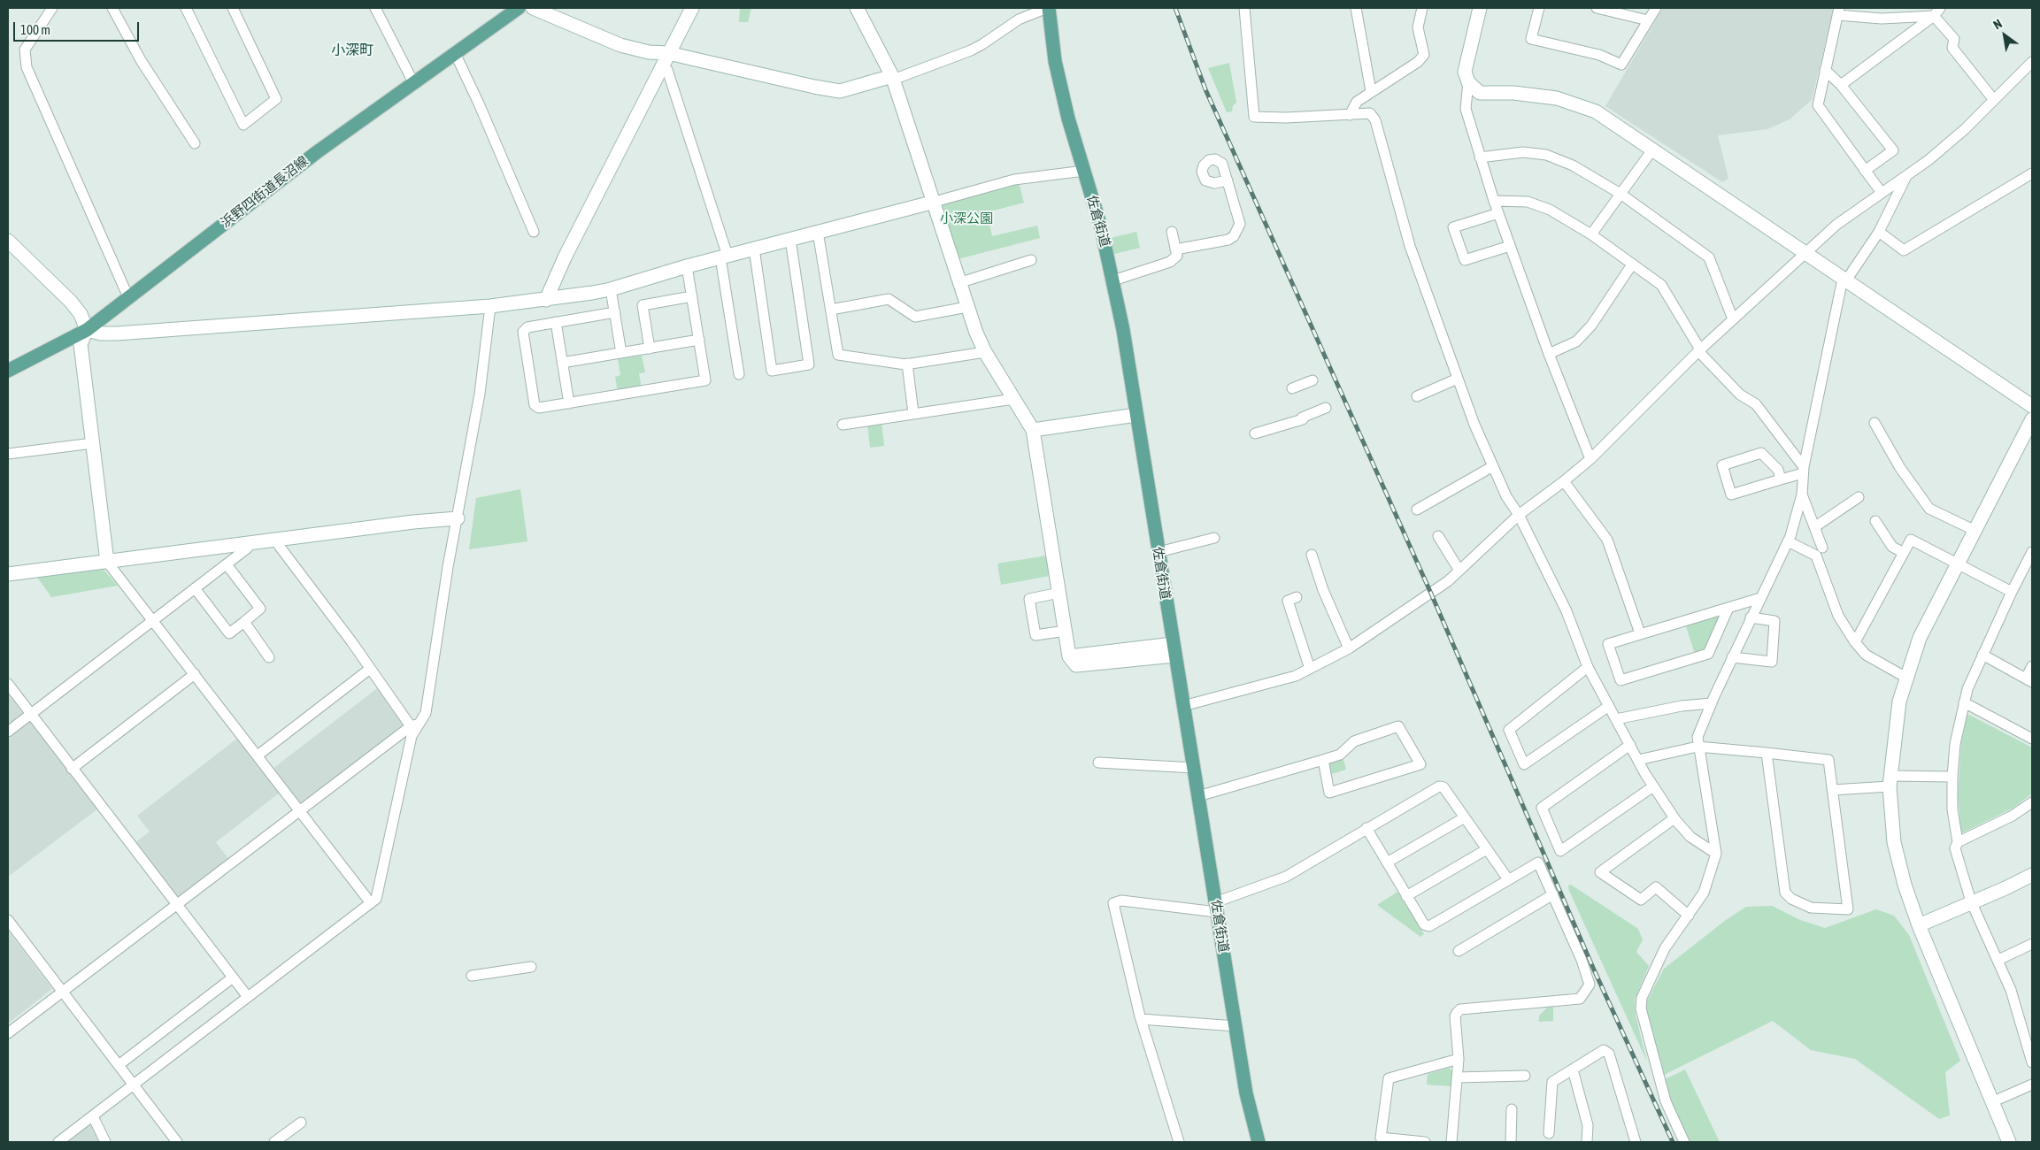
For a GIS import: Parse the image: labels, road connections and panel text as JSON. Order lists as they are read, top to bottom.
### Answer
{
  "streets": {
    "main road": ["浜野四街道長沼線", "佐倉街道"]
  },
  "districts": ["小深町"],
  "parks": ["小深公園"],
  "scale_bar": "100 m",
  "north": "top left"
}
